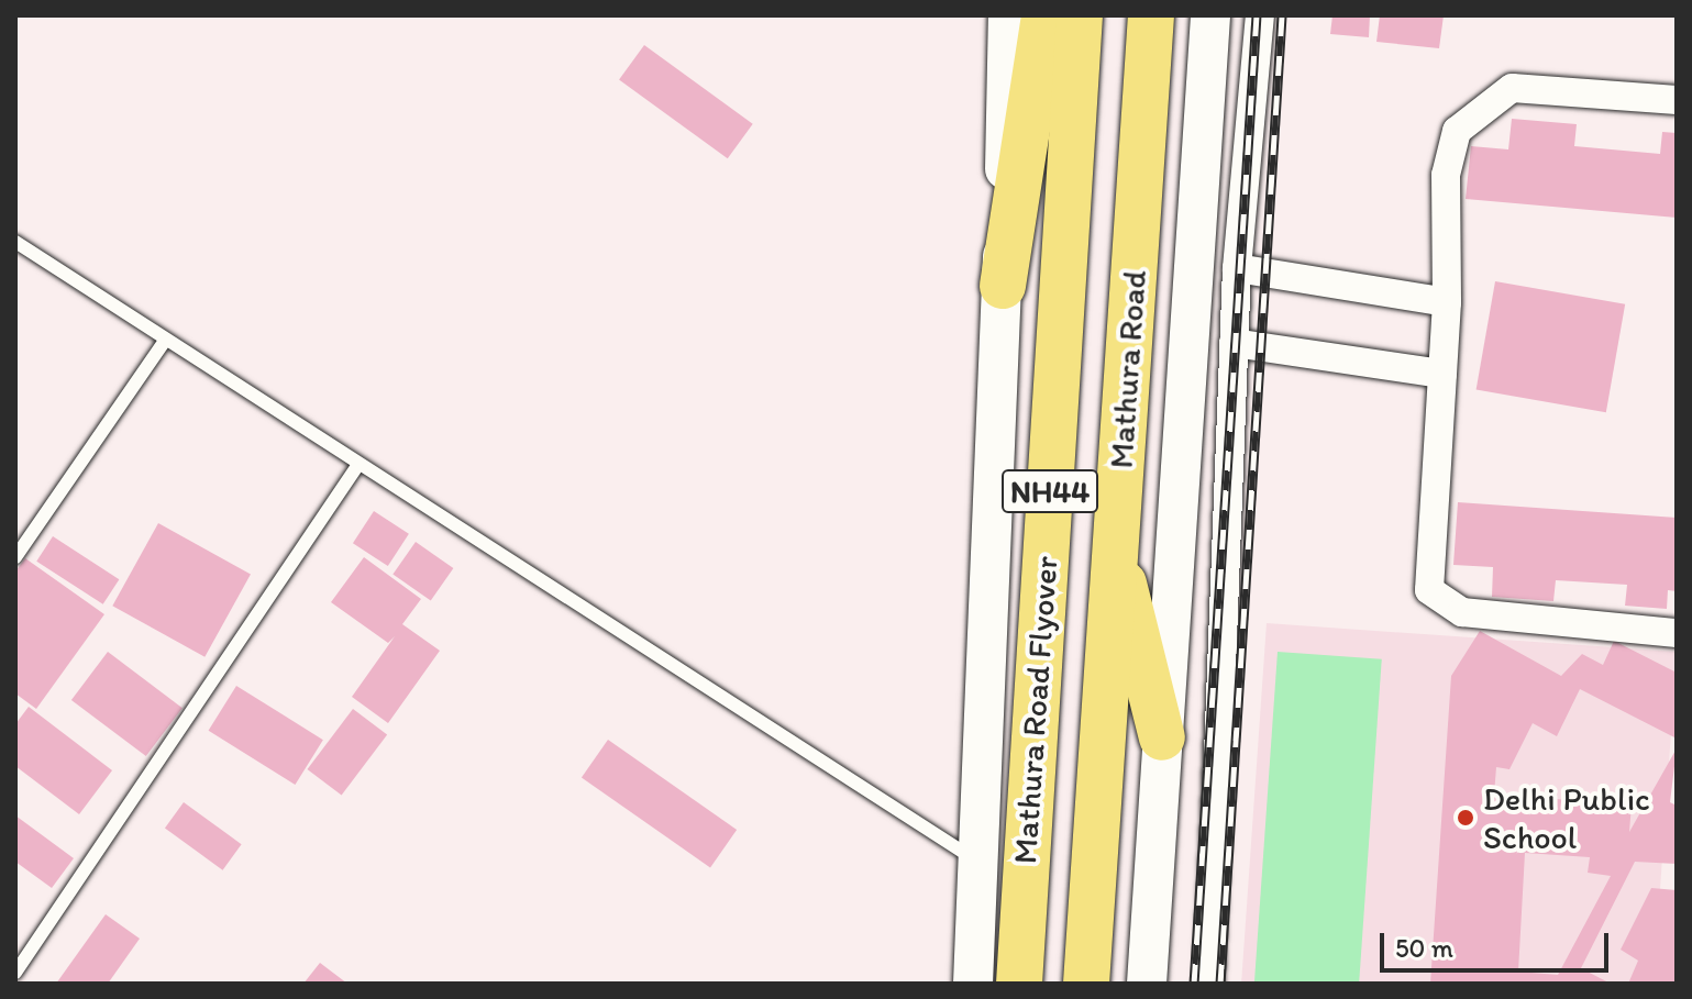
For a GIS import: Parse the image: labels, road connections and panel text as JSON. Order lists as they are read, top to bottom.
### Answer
{
  "streets": {
    "highway": ["Mathura Road", "NH44", "Mathura Road Flyover"]
  },
  "crossings": [
    ["Mathura Road", "NH44"],
    ["Mathura Road", "Mathura Road Flyover"]
  ],
  "places": ["Delhi Public School"],
  "scale_bar": "50 m"
}
